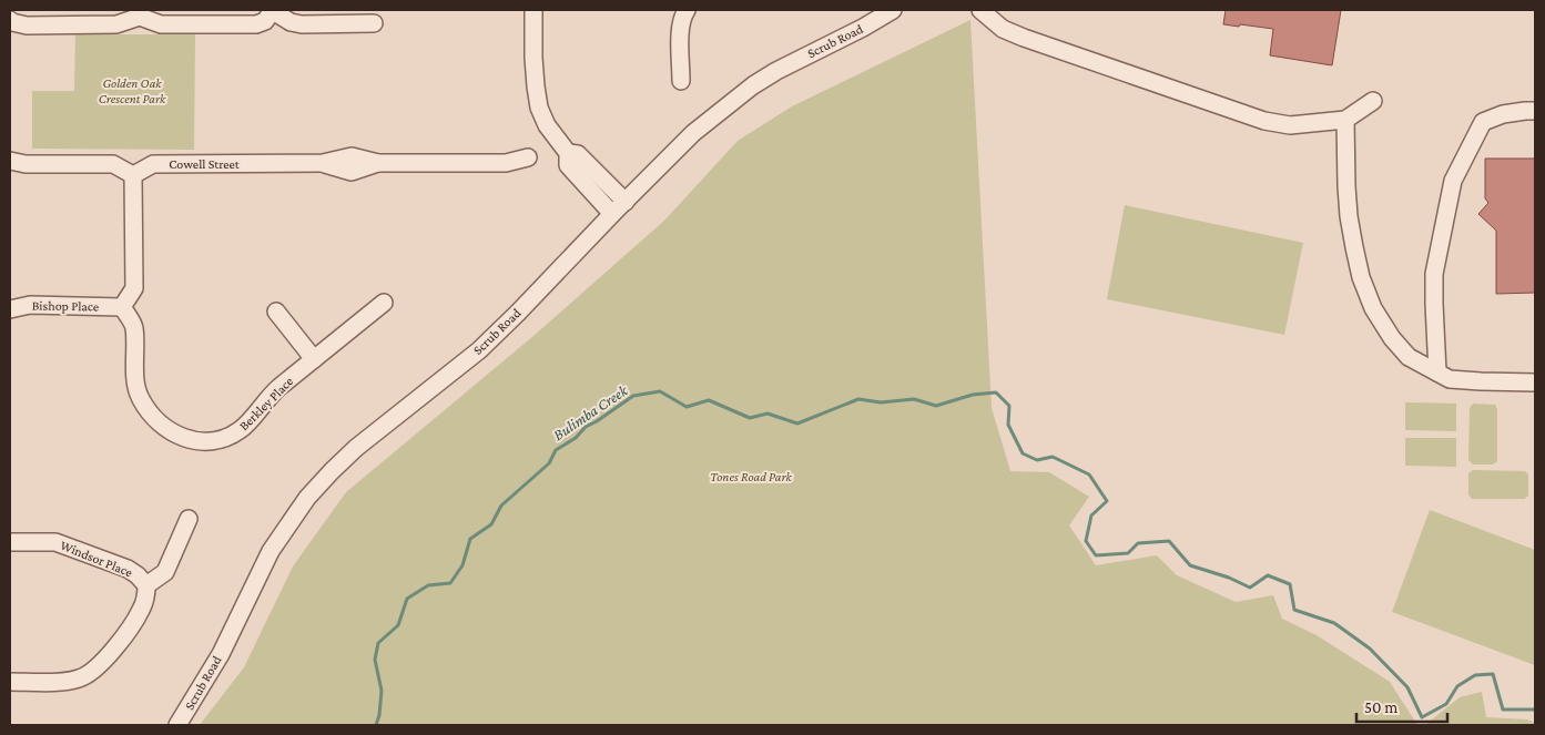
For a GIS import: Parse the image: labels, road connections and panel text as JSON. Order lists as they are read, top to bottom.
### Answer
{
  "streets": {
    "street": [
      "Scrub Road",
      "Cowell Street",
      "Bishop Place",
      "Berkley Place",
      "Windsor Place"
    ]
  },
  "crossings": [
    ["Bishop Place", "Berkley Place"]
  ],
  "water": ["Bulimba Creek"],
  "parks": ["Golden Oak Crescent Park", "Tones Road Park"],
  "scale_bar": "50 m"
}
